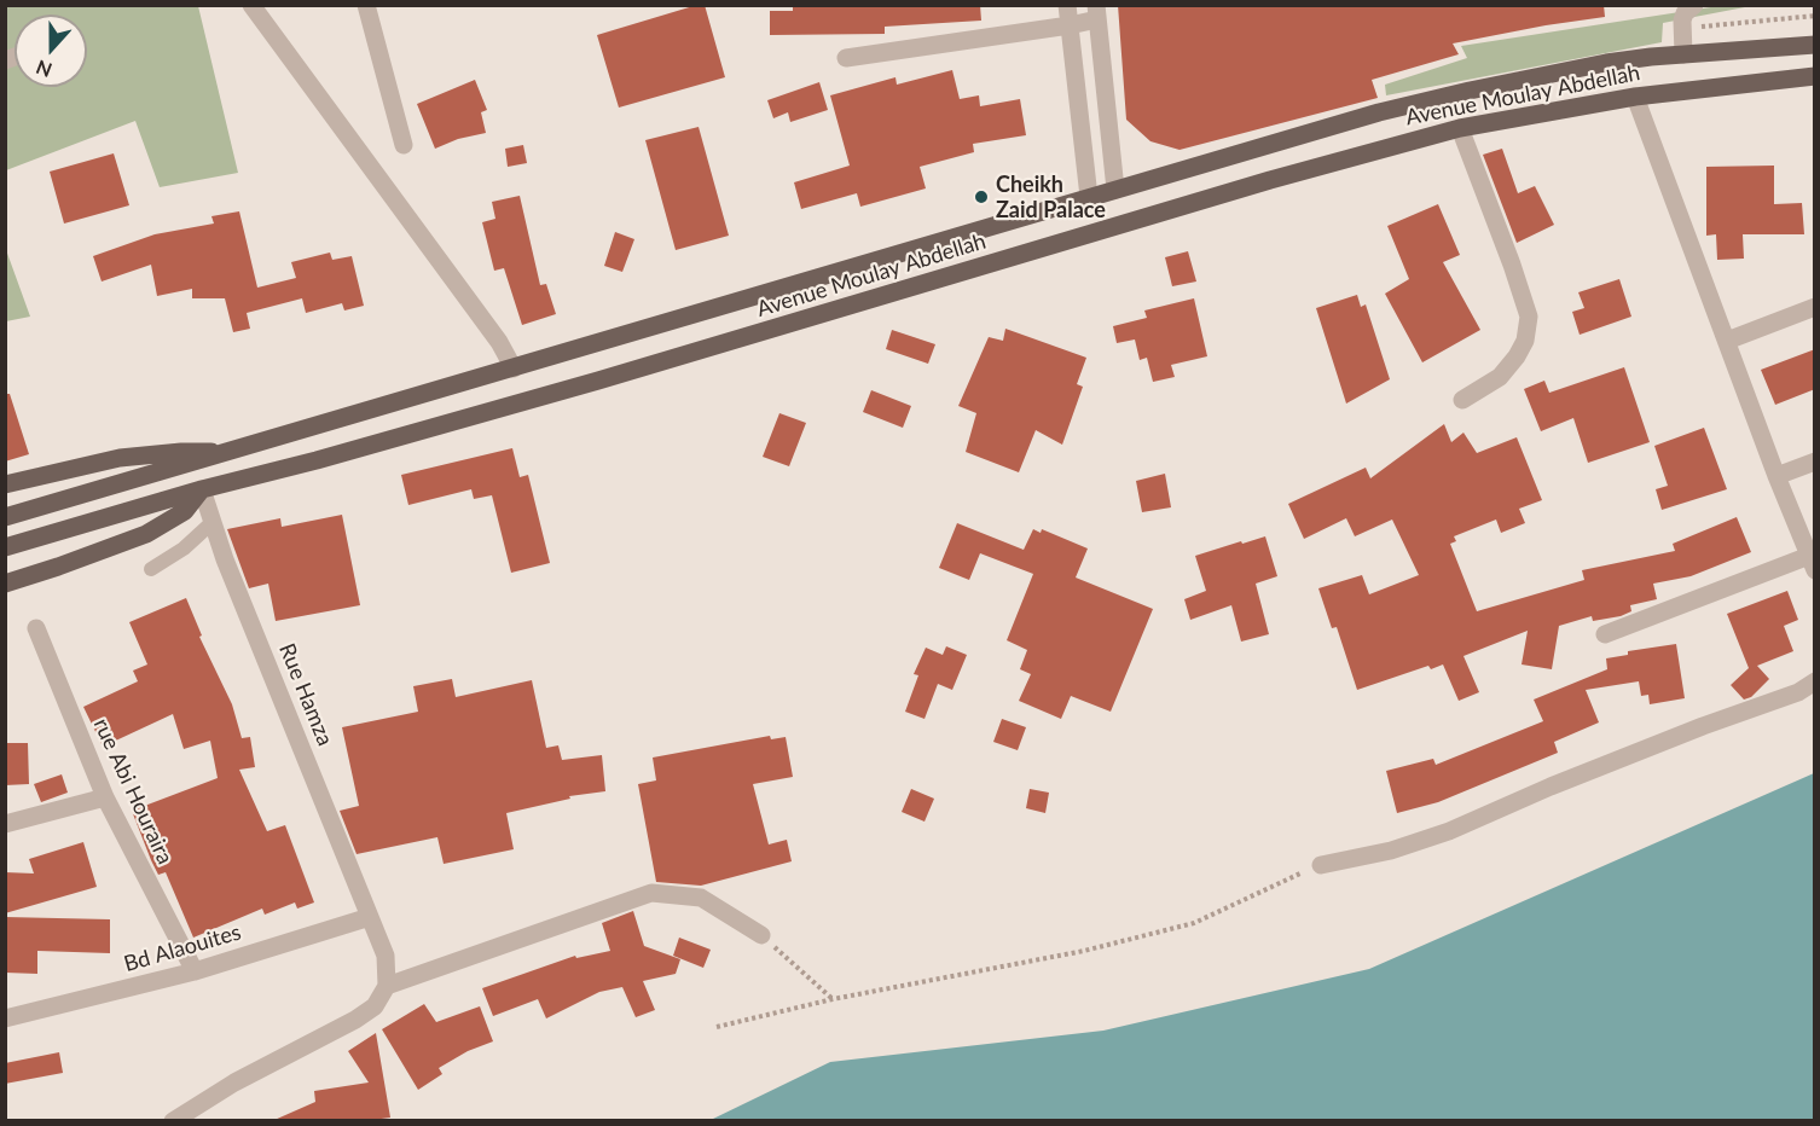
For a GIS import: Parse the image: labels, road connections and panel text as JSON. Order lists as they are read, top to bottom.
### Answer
{
  "streets": {
    "main road": ["Avenue Moulay Abdellah"],
    "street": ["Rue Hamza", "rue Abi Houraira", "Bd Alaouites"]
  },
  "crossings": [
    ["Avenue Moulay Abdellah", "Rue Hamza"],
    ["Rue Hamza", "Bd Alaouites"],
    ["rue Abi Houraira", "Bd Alaouites"]
  ],
  "places": ["Cheikh Zaid Palace"],
  "north": "bottom"
}
